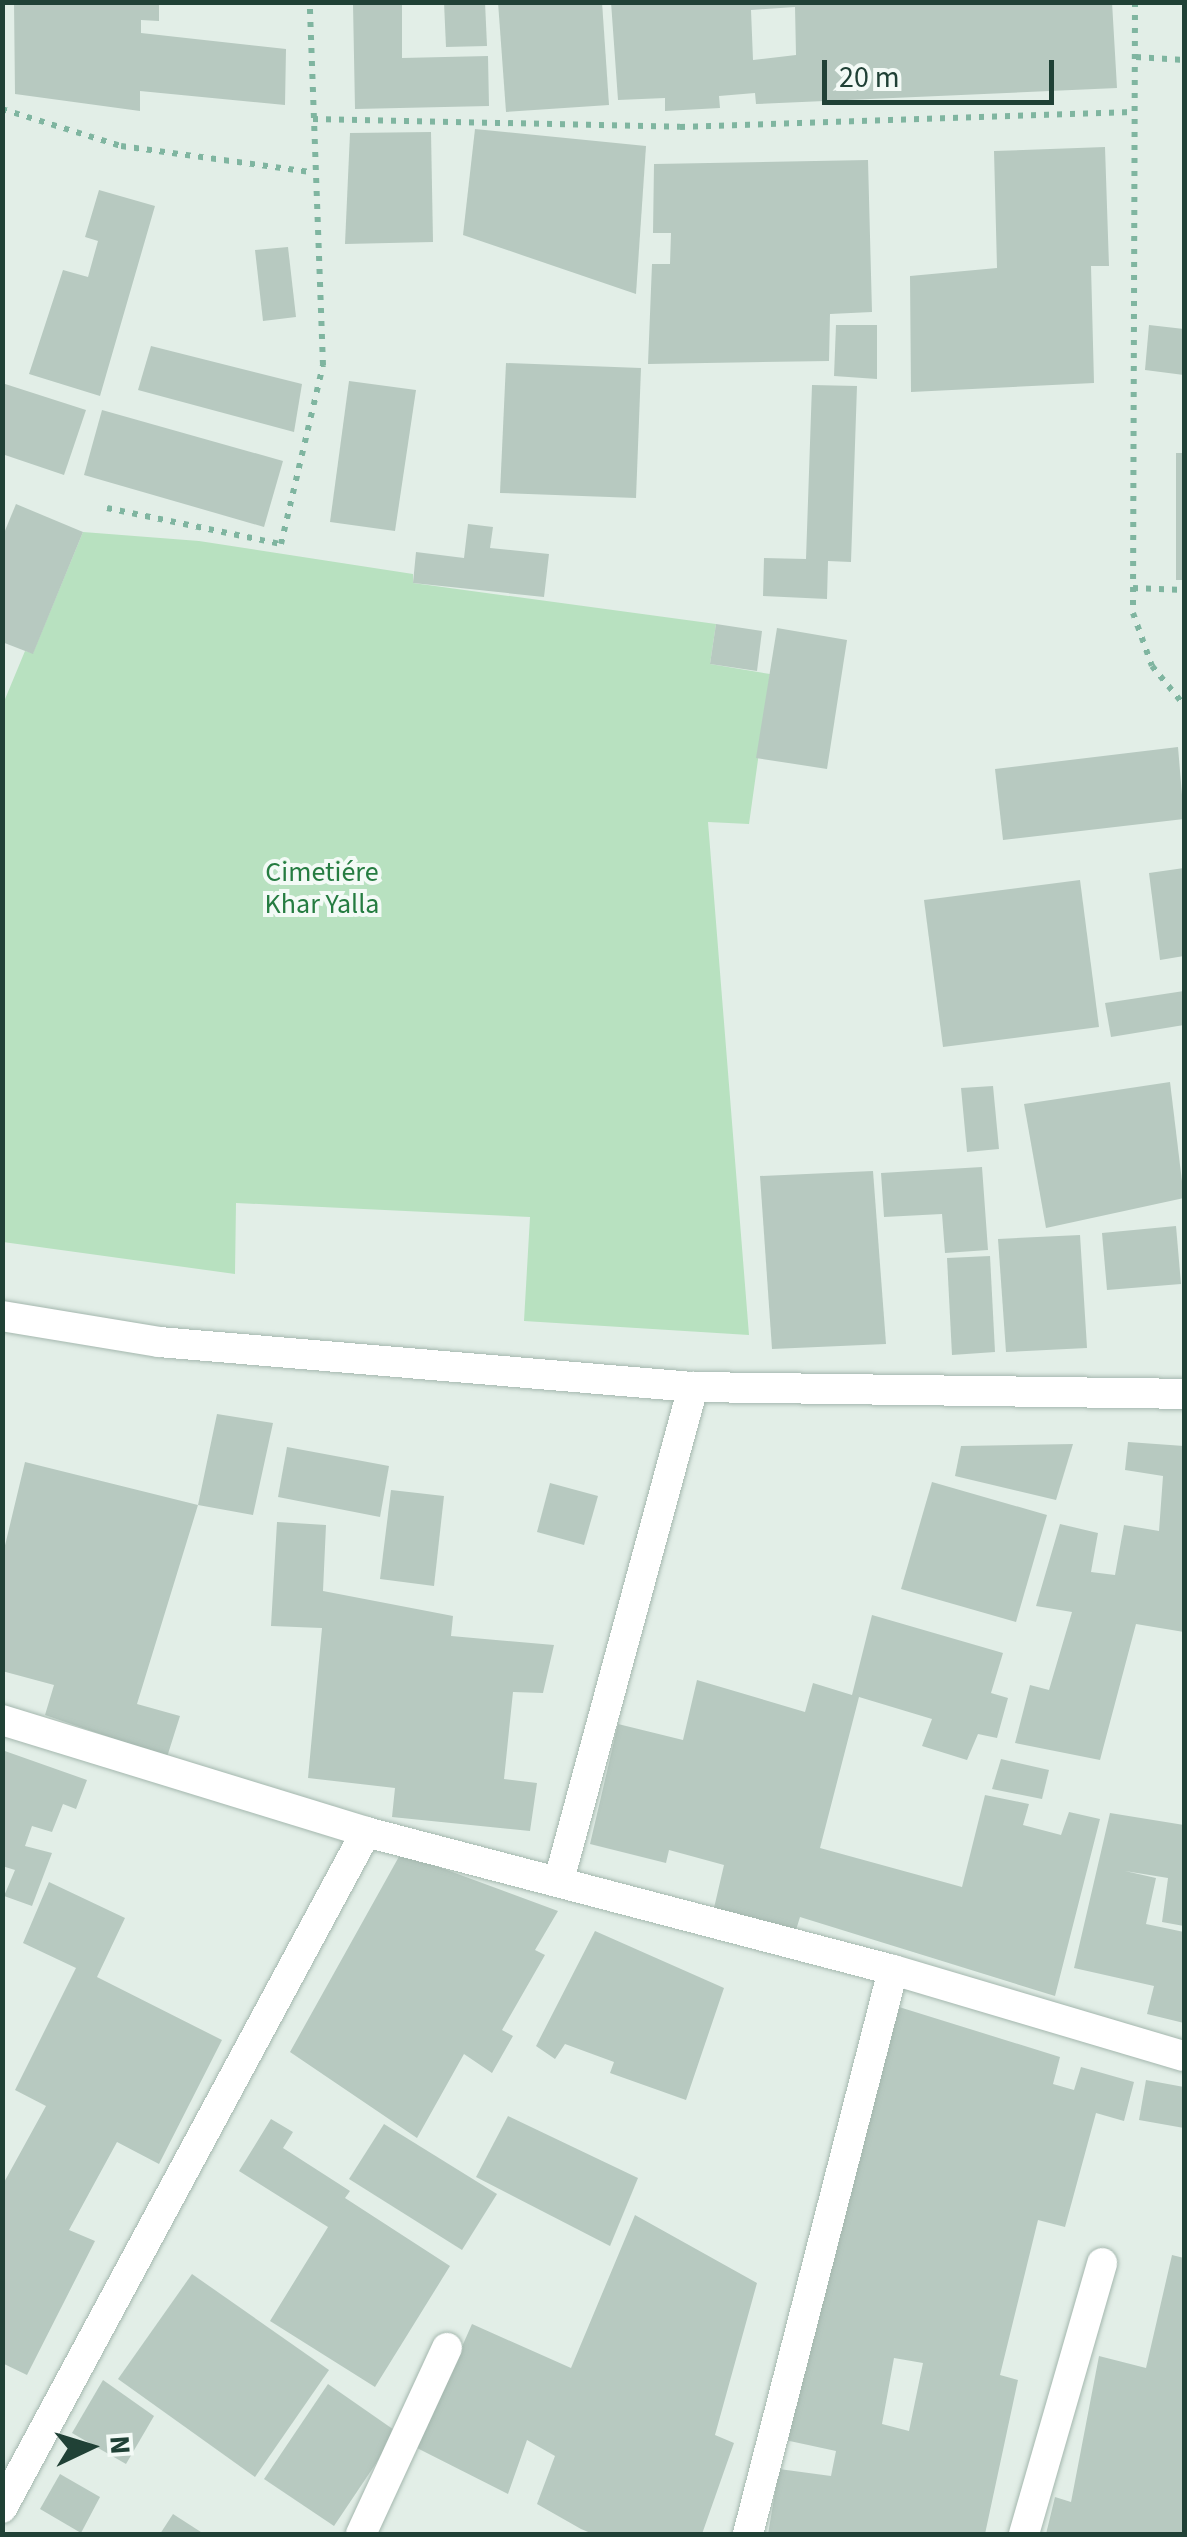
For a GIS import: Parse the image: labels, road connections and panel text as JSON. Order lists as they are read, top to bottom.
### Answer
{
  "parks": ["Cimetiére Khar Yalla"],
  "scale_bar": "20 m",
  "north": "right"
}
